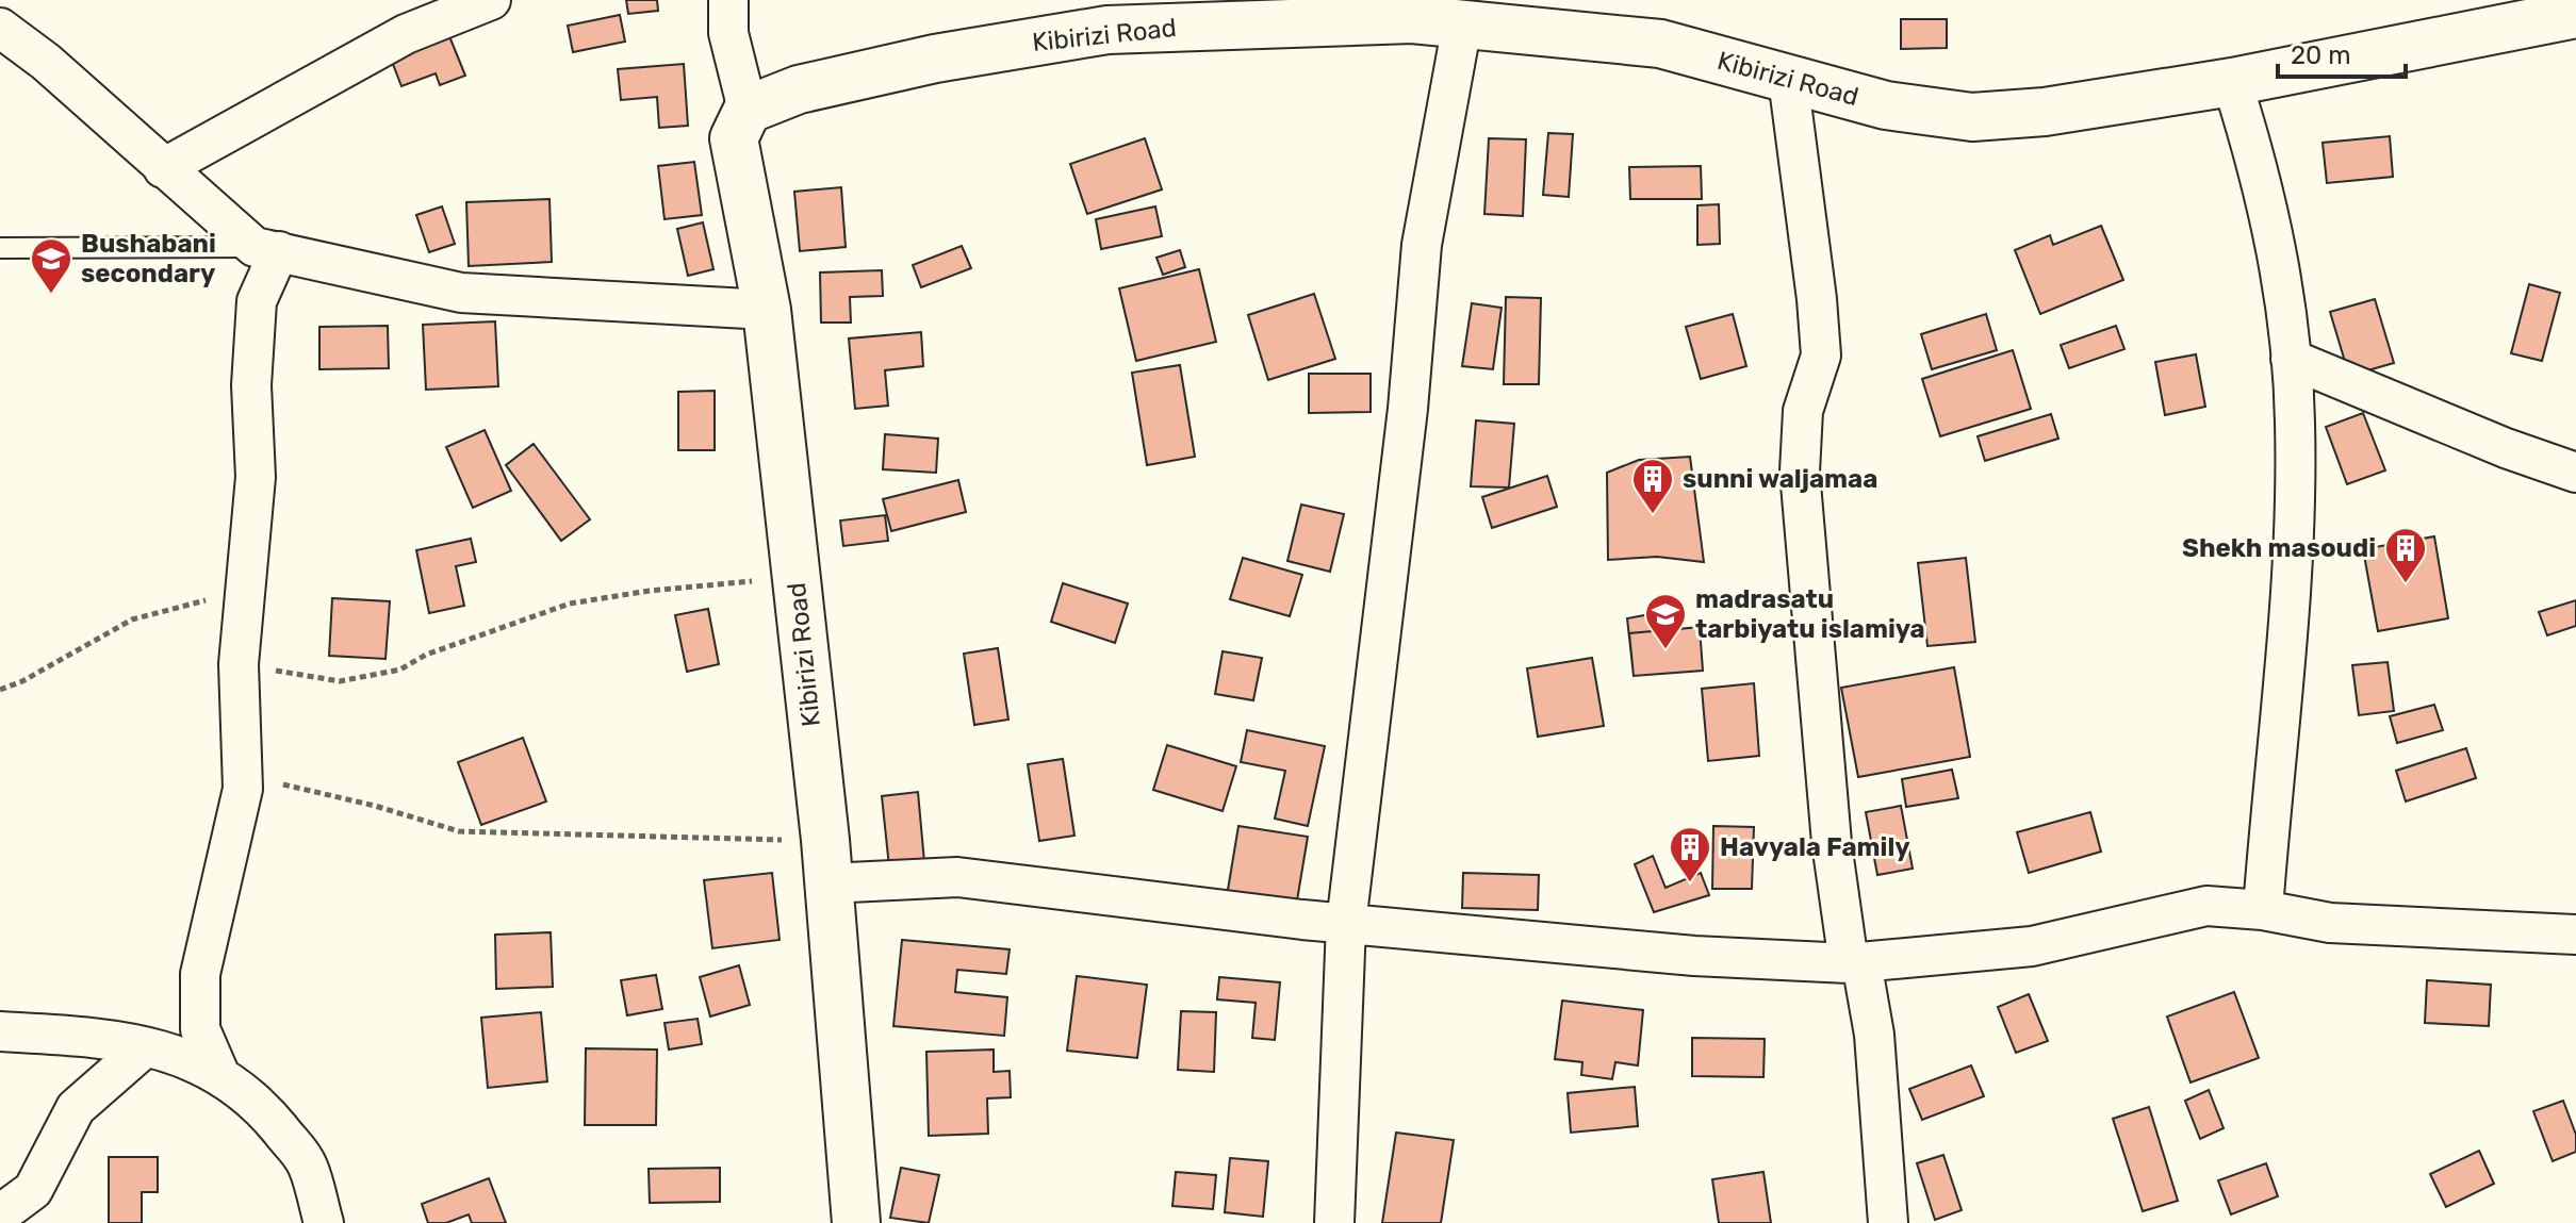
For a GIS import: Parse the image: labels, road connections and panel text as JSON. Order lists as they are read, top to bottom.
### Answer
{
  "streets": {
    "street": ["Kibirizi Road"]
  },
  "places": {
    "school or university": ["Bushabani secondary", "madrasatu tarbiyatu islamiya"],
    "building": ["sunni waljamaa", "Shekh masoudi", "Havyala Family"]
  },
  "scale_bar": "20 m"
}
